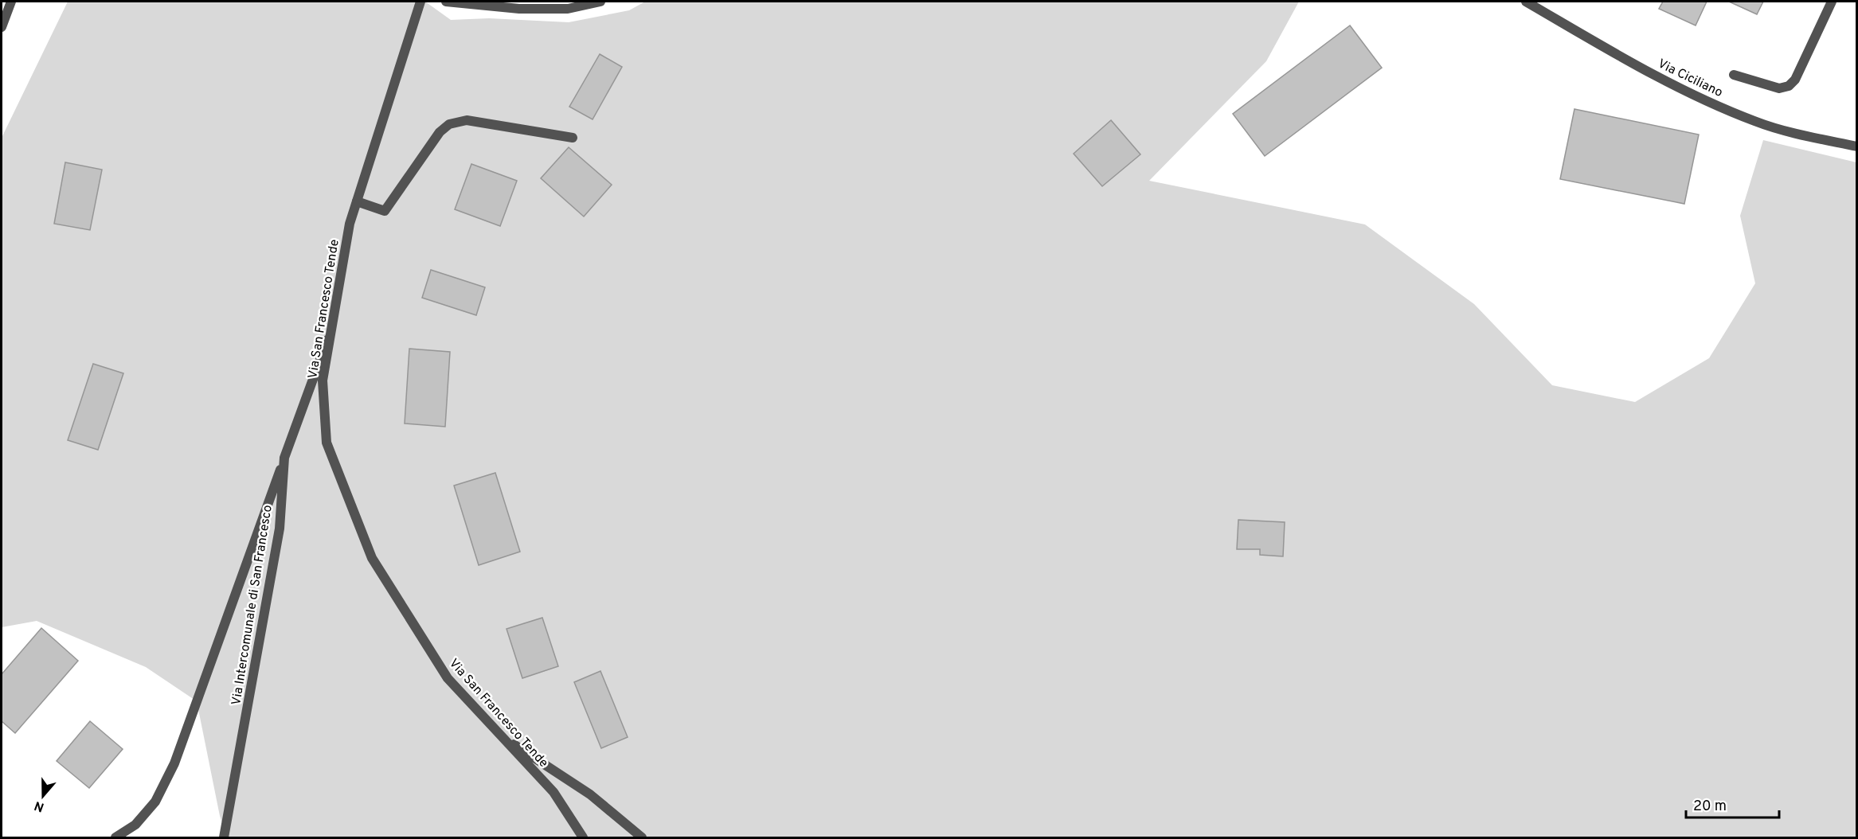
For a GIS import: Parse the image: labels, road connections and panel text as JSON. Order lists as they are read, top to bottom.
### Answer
{
  "streets": {
    "street": ["Via Ciciliano", "Via San Francesco Tende", "Via Intercomunale di San Francesco"]
  },
  "crossings": [
    ["Via San Francesco Tende", "Via Intercomunale di San Francesco"]
  ],
  "scale_bar": "20 m",
  "north": "bottom"
}
